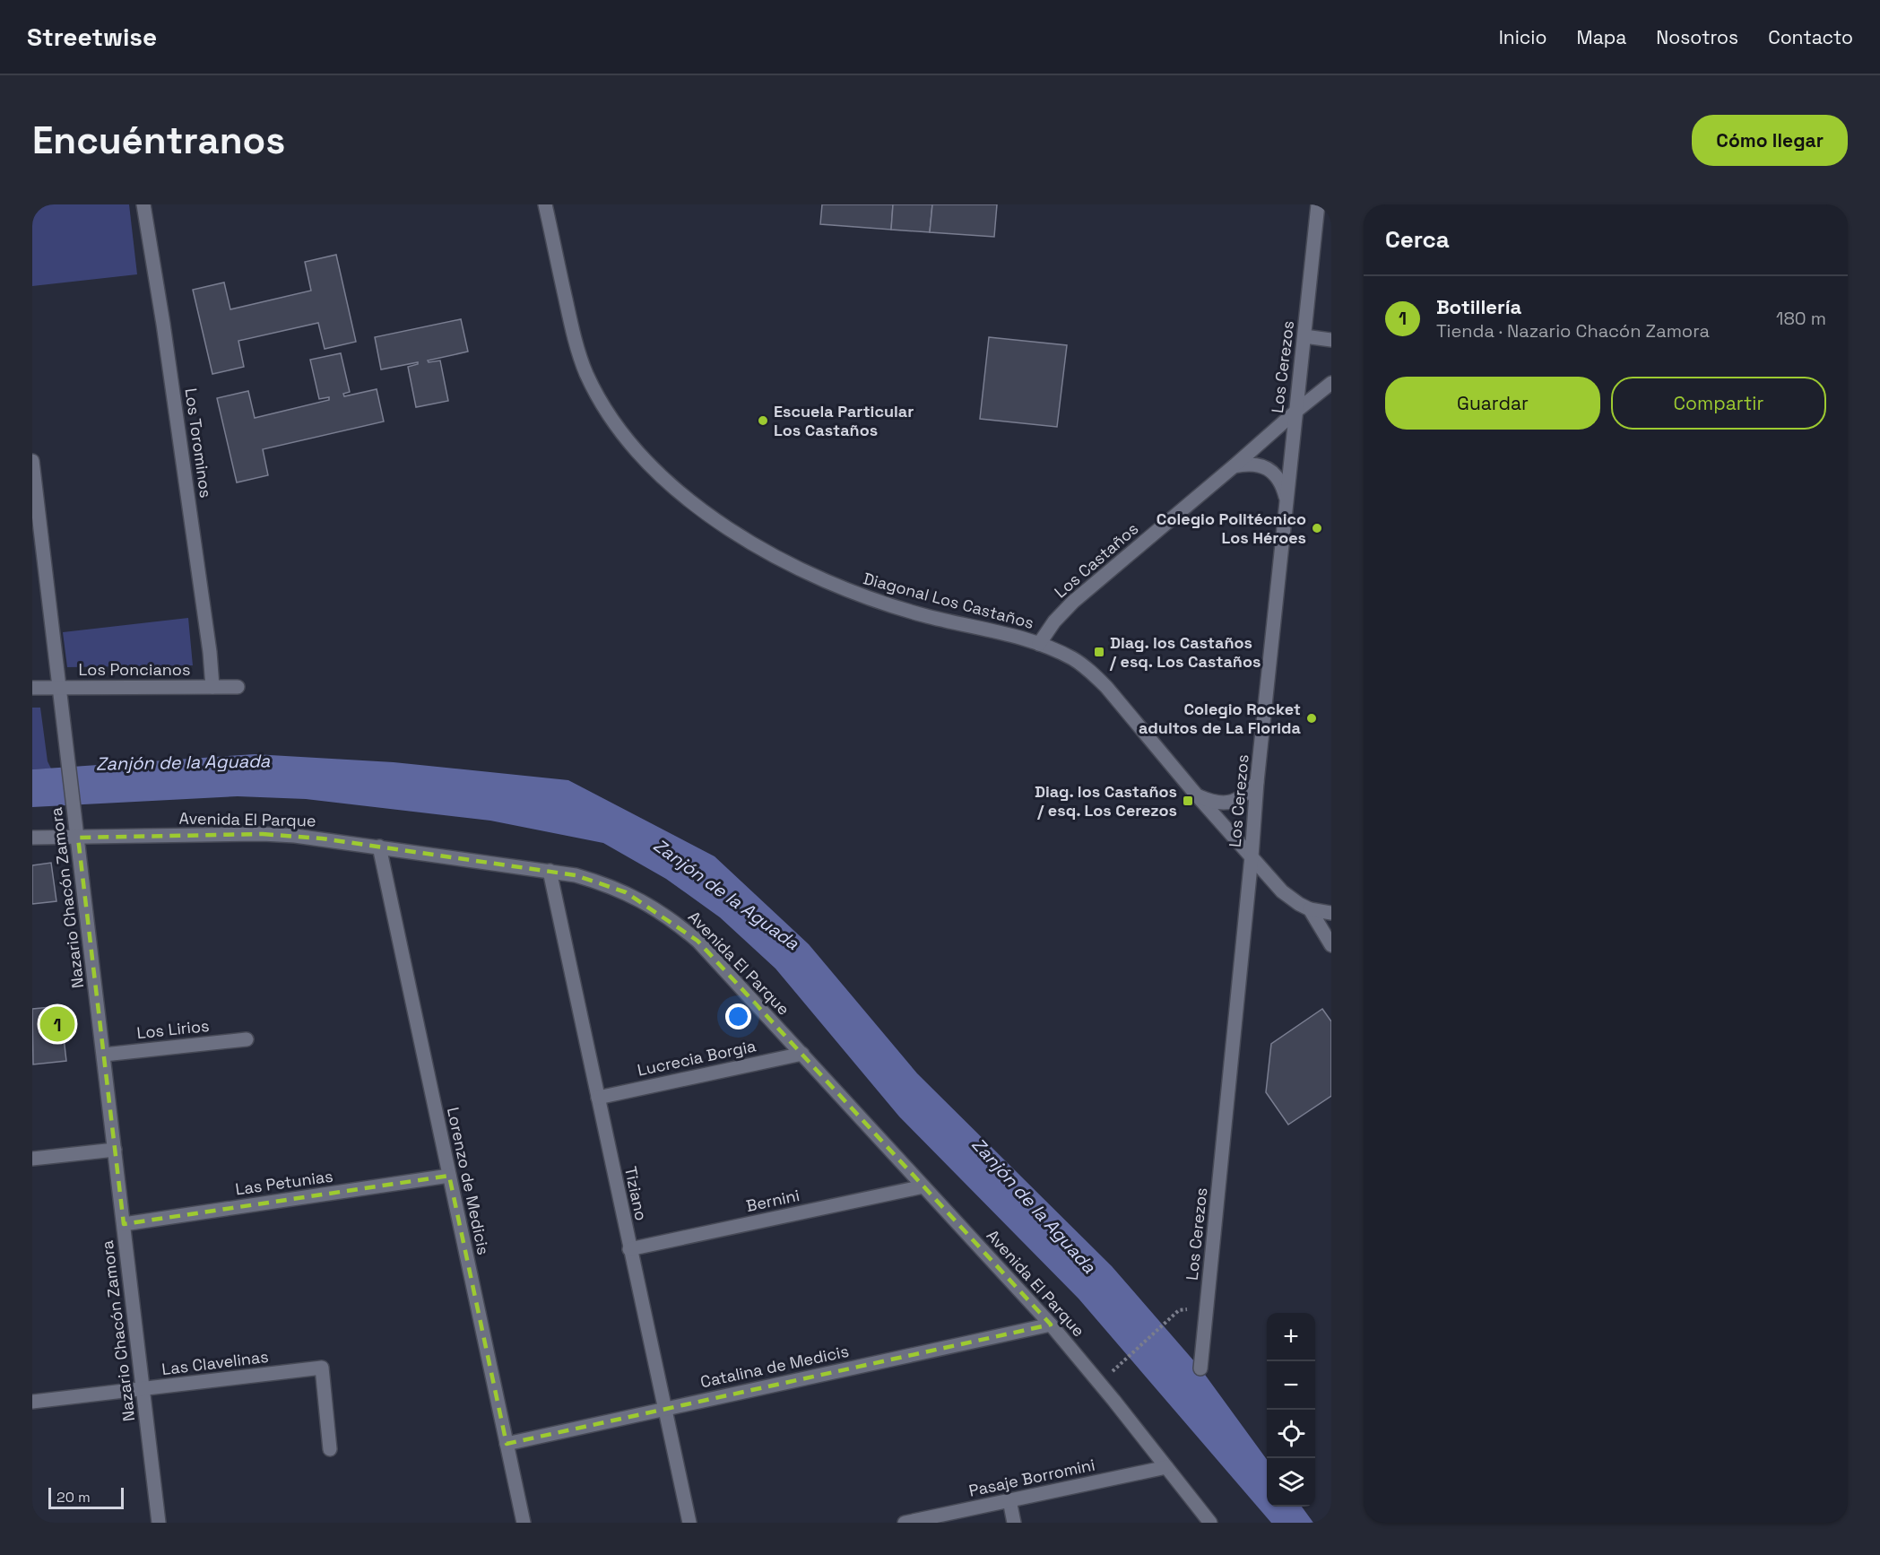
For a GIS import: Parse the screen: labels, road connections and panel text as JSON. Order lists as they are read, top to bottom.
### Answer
{
  "streets": {
    "street": [
      "Los Cerezos",
      "Los Torominos",
      "Los Castaños",
      "Diagonal Los Castaños",
      "Los Poncianos",
      "Avenida El Parque",
      "Nazario Chacón Zamora",
      "Los Lirios",
      "Lucrecia Borgia",
      "Lorenzo de Medicis",
      "Las Petunias",
      "Tiziano",
      "Bernini",
      "Las Clavelinas",
      "Catalina de Medicis",
      "Pasaje Borromini"
    ]
  },
  "crossings": [
    ["Los Cerezos", "Los Castaños"],
    ["Los Cerezos", "Diagonal Los Castaños"],
    ["Los Torominos", "Los Poncianos"],
    ["Los Castaños", "Diagonal Los Castaños"],
    ["Los Poncianos", "Nazario Chacón Zamora"],
    ["Avenida El Parque", "Nazario Chacón Zamora"],
    ["Avenida El Parque", "Lucrecia Borgia"],
    ["Avenida El Parque", "Lorenzo de Medicis"],
    ["Avenida El Parque", "Tiziano"],
    ["Avenida El Parque", "Bernini"],
    ["Avenida El Parque", "Catalina de Medicis"],
    ["Avenida El Parque", "Pasaje Borromini"],
    ["Nazario Chacón Zamora", "Los Lirios"],
    ["Nazario Chacón Zamora", "Las Petunias"],
    ["Nazario Chacón Zamora", "Las Clavelinas"],
    ["Lucrecia Borgia", "Tiziano"],
    ["Lorenzo de Medicis", "Las Petunias"],
    ["Lorenzo de Medicis", "Catalina de Medicis"],
    ["Tiziano", "Bernini"],
    ["Tiziano", "Catalina de Medicis"]
  ],
  "water": ["Zanjón de la Aguada"],
  "places": {
    "other": ["Escuela Particular Los Castaños", "Colegio Politécnico Los Héroes", "Colegio Rocket adultos de La Florida"],
    "transit": ["Diag. los Castaños / esq. Los Castaños", "Diag. los Castaños / esq. Los Cerezos"]
  },
  "scale_bar": "20 m",
  "page": {
    "header": "Streetwise",
    "nav": [
      "Inicio",
      "Mapa",
      "Nosotros",
      "Contacto"
    ],
    "buttons": [
      "Cómo llegar",
      ["Guardar", "Compartir"]
    ],
    "title": "Encuéntranos",
    "heading": "Cerca",
    "list": [
      {
        "mark": "1",
        "name": "Botillería",
        "note": "Tienda · Nazario Chacón Zamora",
        "value": "180 m"
      }
    ],
    "pins": "1",
    "map_buttons": ["+", "−"],
    "scale": "20 m"
  }
}
